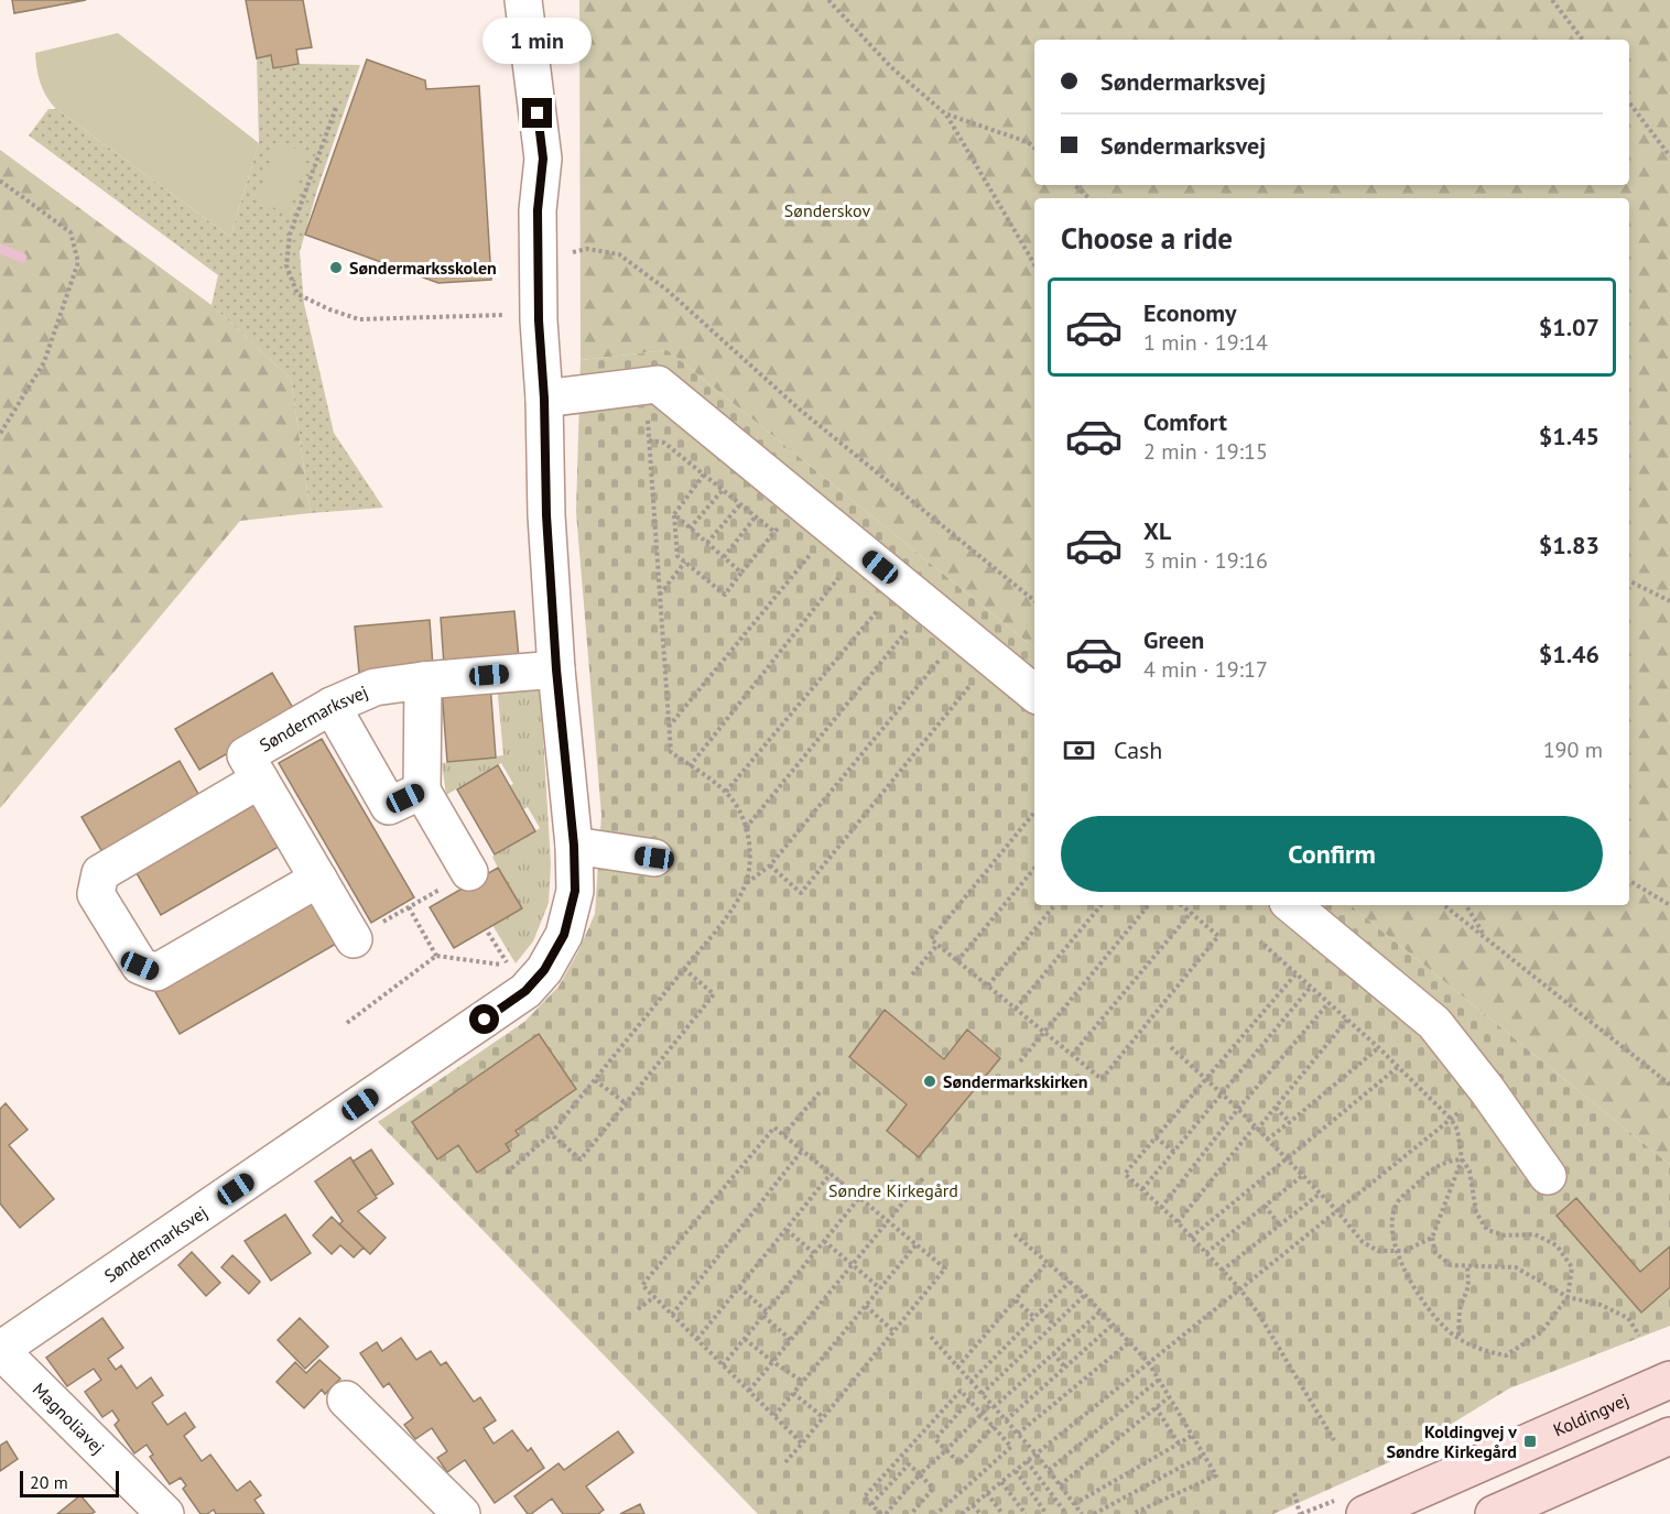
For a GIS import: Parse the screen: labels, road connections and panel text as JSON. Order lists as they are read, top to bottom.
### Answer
{
  "streets": {
    "main road": ["Koldingvej"],
    "street": ["Søndermarksvej", "Magnoliavej"]
  },
  "crossings": [
    ["Søndermarksvej", "Magnoliavej"]
  ],
  "parks": ["Sønderskov", "Søndre Kirkegård"],
  "places": {
    "other": ["Søndermarksskolen", "Søndermarkskirken"],
    "transit": ["Koldingvej v Søndre Kirkegård"]
  },
  "scale_bar": "20 m",
  "page": {
    "bubble": "1 min",
    "banner": ["Søndermarksvej", "Søndermarksvej"],
    "heading": "Choose a ride",
    "list": [
      {
        "name": "Economy",
        "note": "1 min · 19:14",
        "value": "$1.07"
      },
      {
        "name": "Comfort",
        "note": "2 min · 19:15",
        "value": "$1.45"
      },
      {
        "name": "XL",
        "note": "3 min · 19:16",
        "value": "$1.83"
      },
      {
        "name": "Green",
        "note": "4 min · 19:17",
        "value": "$1.46"
      }
    ],
    "pay": ["Cash", "190 m"],
    "buttons": "Confirm",
    "scale": "20 m"
  }
}
